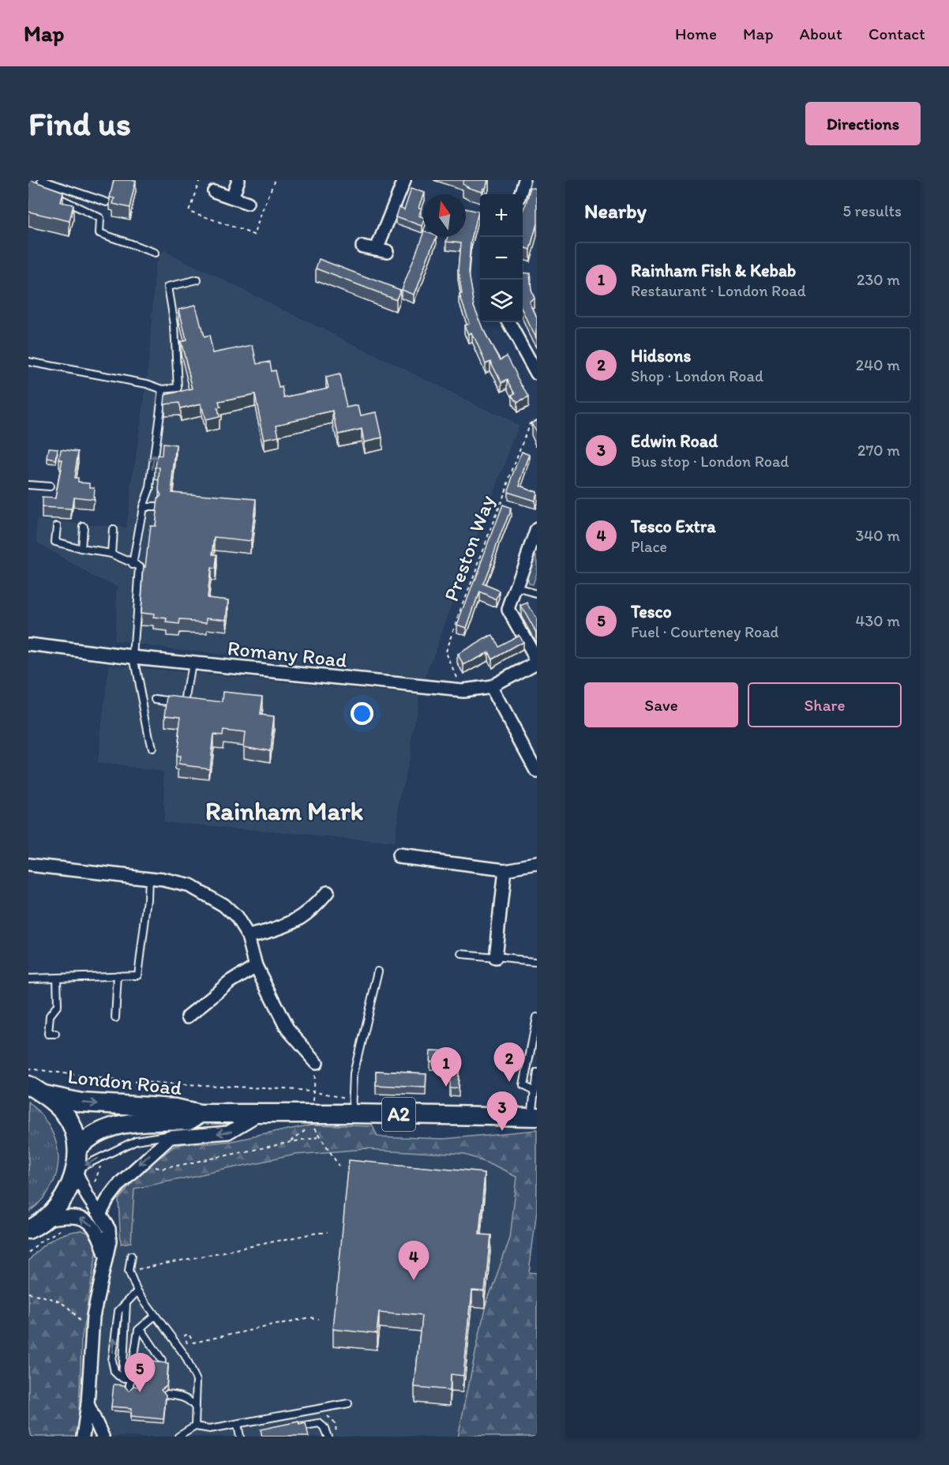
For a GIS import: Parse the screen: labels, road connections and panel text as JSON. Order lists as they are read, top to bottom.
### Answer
{
  "streets": {
    "main road": ["London Road", "A2"],
    "street": ["Romany Road"],
    "path": ["Preston Way"]
  },
  "crossings": [
    ["Preston Way", "Romany Road"]
  ],
  "districts": ["Rainham Mark"],
  "north": "top",
  "page": {
    "header": "Map",
    "nav": [
      "Home",
      "Map",
      "About",
      "Contact"
    ],
    "buttons": [
      "Directions",
      ["Save", "Share"]
    ],
    "title": "Find us",
    "heading": ["Nearby", "5 results"],
    "map_buttons": ["+", "−"],
    "list": [
      {
        "mark": "1",
        "name": "Rainham Fish & Kebab",
        "note": "Restaurant · London Road",
        "value": "230 m"
      },
      {
        "mark": "2",
        "name": "Hidsons",
        "note": "Shop · London Road",
        "value": "240 m"
      },
      {
        "mark": "3",
        "name": "Edwin Road",
        "note": "Bus stop · London Road",
        "value": "270 m"
      },
      {
        "mark": "4",
        "name": "Tesco Extra",
        "note": "Place",
        "value": "340 m"
      },
      {
        "mark": "5",
        "name": "Tesco",
        "note": "Fuel · Courteney Road",
        "value": "430 m"
      }
    ],
    "pins": [
      "2",
      "1",
      "3",
      "4",
      "5"
    ]
  }
}
